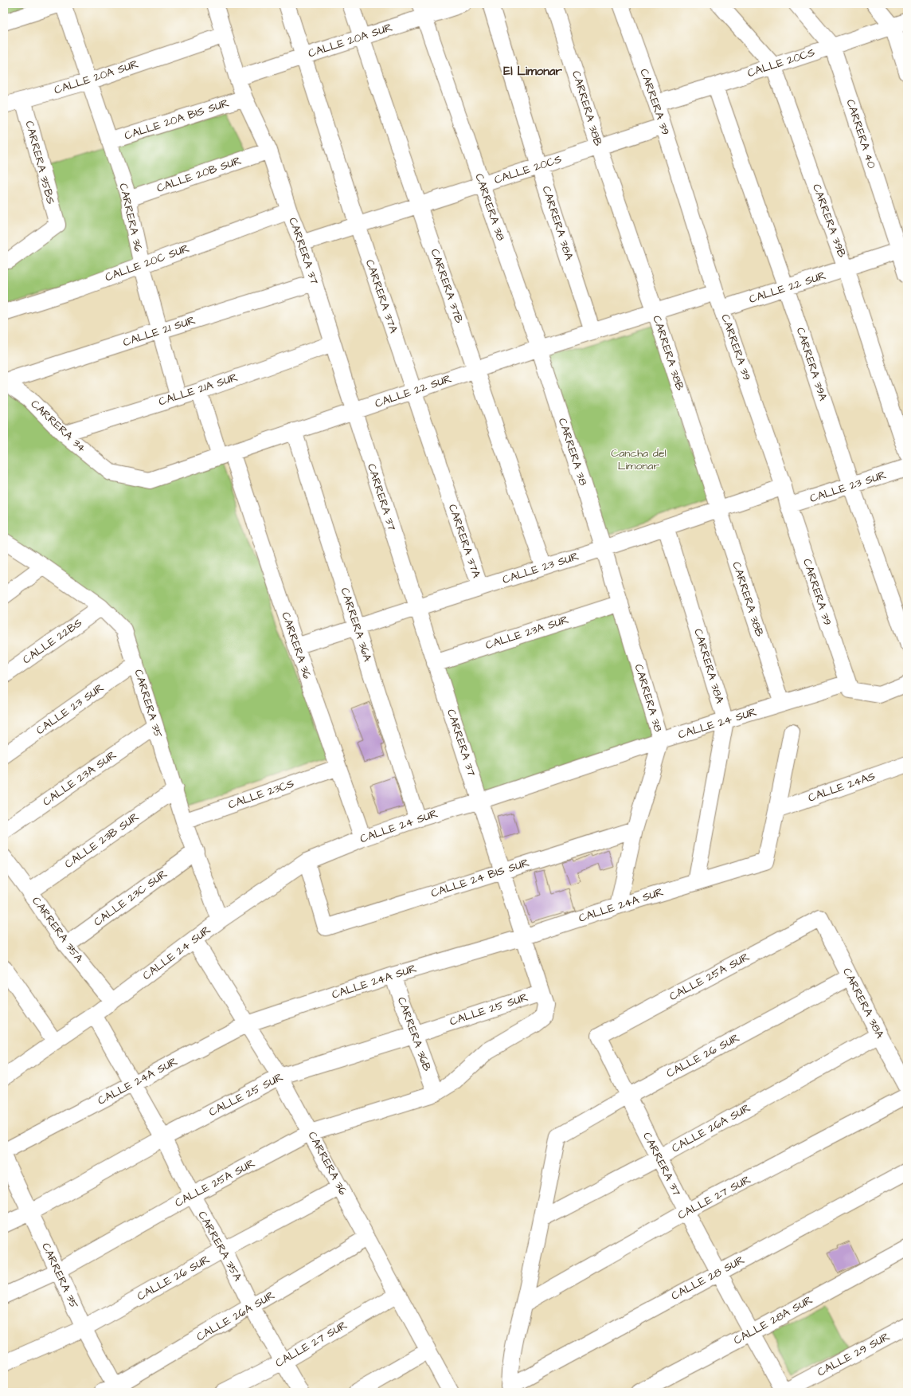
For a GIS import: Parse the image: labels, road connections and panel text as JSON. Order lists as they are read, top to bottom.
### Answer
{
  "streets": {
    "street": [
      "CALLE 20A SUR",
      "CALLE 20CS",
      "CARRERA 39",
      "CARRERA 38B",
      "CALLE 20A BIS SUR",
      "CARRERA 40",
      "CARRERA 35BS",
      "CALLE 20B SUR",
      "CARRERA 38",
      "CARRERA 36",
      "CARRERA 39B",
      "CARRERA 38A",
      "CARRERA 37",
      "CALLE 20C SUR",
      "CARRERA 37B",
      "CALLE 22 SUR",
      "CARRERA 37A",
      "CALLE 21 SUR",
      "CARRERA 39A",
      "CALLE 21A SUR",
      "CARRERA 34",
      "CALLE 23 SUR",
      "CARRERA 36A",
      "CALLE 23A SUR",
      "CALLE 22BS",
      "CARRERA 35",
      "CALLE 24 SUR",
      "CALLE 24AS",
      "CALLE 23CS",
      "CALLE 23B SUR",
      "CALLE 24 BIS SUR",
      "CALLE 23C SUR",
      "CALLE 24A SUR",
      "CARRERA 35A",
      "CALLE 25A SUR",
      "CALLE 25 SUR",
      "CARRERA 36B",
      "CALLE 26 SUR",
      "CALLE 26A SUR",
      "CALLE 27 SUR",
      "CALLE 28 SUR",
      "CALLE 28A SUR",
      "CALLE 29 SUR"
    ]
  },
  "crossings": [
    ["CALLE 20A SUR", "CARRERA 35BS"],
    ["CALLE 20A SUR", "CARRERA 38"],
    ["CALLE 20A SUR", "CARRERA 36"],
    ["CALLE 20A SUR", "CARRERA 37"],
    ["CALLE 20A SUR", "CARRERA 37B"],
    ["CALLE 20A SUR", "CARRERA 37A"],
    ["CALLE 20CS", "CARRERA 39"],
    ["CALLE 20CS", "CARRERA 38B"],
    ["CALLE 20CS", "CARRERA 40"],
    ["CALLE 20CS", "CARRERA 38"],
    ["CALLE 20CS", "CARRERA 39B"],
    ["CALLE 20CS", "CARRERA 38A"],
    ["CALLE 20CS", "CARRERA 37"],
    ["CALLE 20CS", "CARRERA 37B"],
    ["CALLE 20CS", "CARRERA 37A"],
    ["CALLE 20CS", "CARRERA 39A"],
    ["CARRERA 39", "CALLE 22 SUR"],
    ["CARRERA 39", "CALLE 23 SUR"],
    ["CARRERA 39", "CALLE 24 SUR"],
    ["CARRERA 38B", "CALLE 22 SUR"],
    ["CARRERA 38B", "CALLE 23 SUR"],
    ["CARRERA 38B", "CALLE 24 SUR"],
    ["CALLE 20A BIS SUR", "CARRERA 36"],
    ["CALLE 20A BIS SUR", "CARRERA 37"],
    ["CARRERA 40", "CALLE 22 SUR"],
    ["CALLE 20B SUR", "CARRERA 36"],
    ["CALLE 20B SUR", "CARRERA 37"],
    ["CARRERA 38", "CALLE 22 SUR"],
    ["CARRERA 38", "CALLE 23 SUR"],
    ["CARRERA 38", "CALLE 23A SUR"],
    ["CARRERA 38", "CALLE 24 SUR"],
    ["CARRERA 38", "CALLE 24 BIS SUR"],
    ["CARRERA 38", "CALLE 24A SUR"],
    ["CARRERA 36", "CALLE 20C SUR"],
    ["CARRERA 36", "CALLE 22 SUR"],
    ["CARRERA 36", "CALLE 21 SUR"],
    ["CARRERA 36", "CALLE 21A SUR"],
    ["CARRERA 36", "CALLE 23 SUR"],
    ["CARRERA 36", "CALLE 24 SUR"],
    ["CARRERA 36", "CALLE 23CS"],
    ["CARRERA 36", "CALLE 24A SUR"],
    ["CARRERA 36", "CALLE 25A SUR"],
    ["CARRERA 36", "CALLE 25 SUR"],
    ["CARRERA 36", "CALLE 26 SUR"],
    ["CARRERA 36", "CALLE 26A SUR"],
    ["CARRERA 36", "CALLE 27 SUR"],
    ["CARRERA 39B", "CALLE 22 SUR"],
    ["CARRERA 38A", "CALLE 22 SUR"],
    ["CARRERA 38A", "CALLE 23 SUR"],
    ["CARRERA 38A", "CALLE 24 SUR"],
    ["CARRERA 38A", "CALLE 24A SUR"],
    ["CARRERA 38A", "CALLE 25A SUR"],
    ["CARRERA 38A", "CALLE 26 SUR"],
    ["CARRERA 38A", "CALLE 26A SUR"],
    ["CARRERA 37", "CALLE 20C SUR"],
    ["CARRERA 37", "CALLE 22 SUR"],
    ["CARRERA 37", "CALLE 21 SUR"],
    ["CARRERA 37", "CALLE 21A SUR"],
    ["CARRERA 37", "CALLE 23 SUR"],
    ["CARRERA 37", "CALLE 23A SUR"],
    ["CARRERA 37", "CALLE 24 SUR"],
    ["CARRERA 37", "CALLE 24 BIS SUR"],
    ["CARRERA 37", "CALLE 24A SUR"],
    ["CARRERA 37", "CALLE 25A SUR"],
    ["CARRERA 37", "CALLE 25 SUR"],
    ["CARRERA 37", "CARRERA 36B"],
    ["CARRERA 37", "CALLE 26 SUR"],
    ["CARRERA 37", "CALLE 26A SUR"],
    ["CARRERA 37", "CALLE 27 SUR"],
    ["CARRERA 37", "CALLE 28 SUR"],
    ["CARRERA 37", "CALLE 28A SUR"],
    ["CARRERA 37", "CALLE 29 SUR"],
    ["CARRERA 37B", "CALLE 22 SUR"],
    ["CARRERA 37B", "CALLE 23 SUR"],
    ["CALLE 22 SUR", "CARRERA 37A"],
    ["CALLE 22 SUR", "CARRERA 39A"],
    ["CALLE 22 SUR", "CARRERA 34"],
    ["CALLE 22 SUR", "CARRERA 36A"],
    ["CARRERA 37A", "CALLE 23 SUR"],
    ["CALLE 21 SUR", "CARRERA 34"],
    ["CARRERA 39A", "CALLE 23 SUR"],
    ["CALLE 21A SUR", "CARRERA 34"],
    ["CALLE 23 SUR", "CARRERA 36A"],
    ["CALLE 23 SUR", "CARRERA 35"],
    ["CARRERA 36A", "CALLE 24 SUR"],
    ["CALLE 23A SUR", "CARRERA 35"],
    ["CALLE 22BS", "CARRERA 35"],
    ["CARRERA 35", "CALLE 24 SUR"],
    ["CARRERA 35", "CALLE 23CS"],
    ["CARRERA 35", "CALLE 23B SUR"],
    ["CARRERA 35", "CALLE 23C SUR"],
    ["CARRERA 35", "CALLE 25A SUR"],
    ["CARRERA 35", "CALLE 25 SUR"],
    ["CARRERA 35", "CALLE 26 SUR"],
    ["CARRERA 35", "CALLE 26A SUR"],
    ["CALLE 24 SUR", "CALLE 24 BIS SUR"],
    ["CALLE 24 SUR", "CARRERA 35A"],
    ["CALLE 24AS", "CALLE 24A SUR"],
    ["CALLE 23B SUR", "CARRERA 35A"],
    ["CALLE 23C SUR", "CARRERA 35A"],
    ["CALLE 24A SUR", "CARRERA 35A"],
    ["CALLE 24A SUR", "CARRERA 36B"],
    ["CARRERA 35A", "CALLE 25A SUR"],
    ["CARRERA 35A", "CALLE 25 SUR"],
    ["CARRERA 35A", "CALLE 26 SUR"],
    ["CARRERA 35A", "CALLE 26A SUR"],
    ["CARRERA 35A", "CALLE 27 SUR"],
    ["CALLE 25A SUR", "CARRERA 36B"],
    ["CALLE 25 SUR", "CARRERA 36B"],
    ["CALLE 26 SUR", "CALLE 26A SUR"]
  ],
  "districts": ["El Limonar"],
  "parks": ["Cancha del Limonar"]
}
